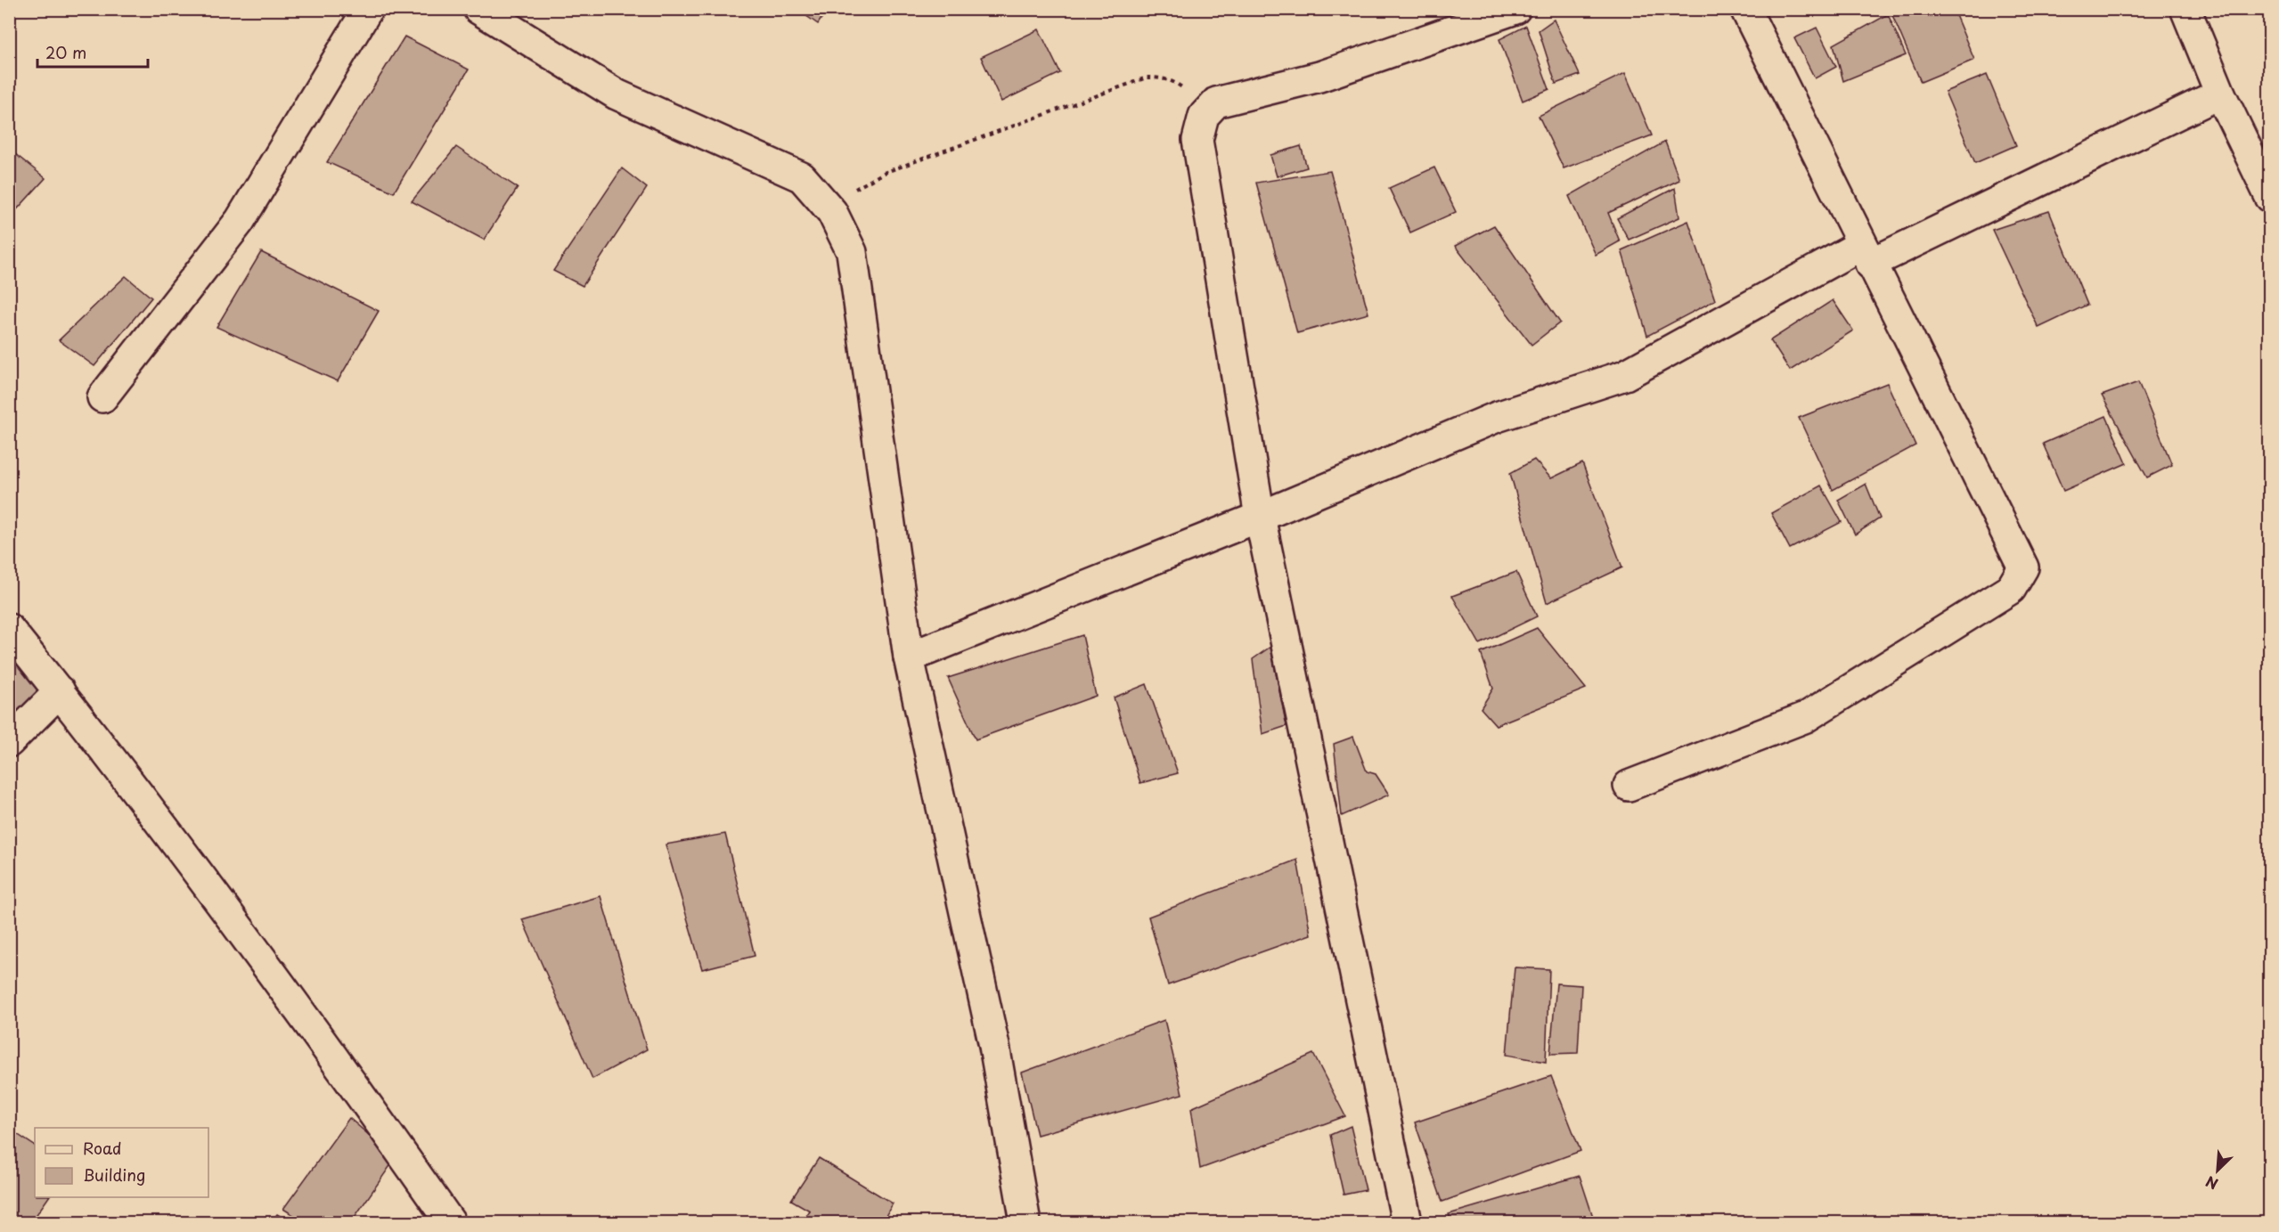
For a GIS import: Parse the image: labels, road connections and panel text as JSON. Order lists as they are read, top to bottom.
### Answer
{
  "legend": ["Road", "Building"],
  "scale_bar": "20 m",
  "north": "bottom left"
}
